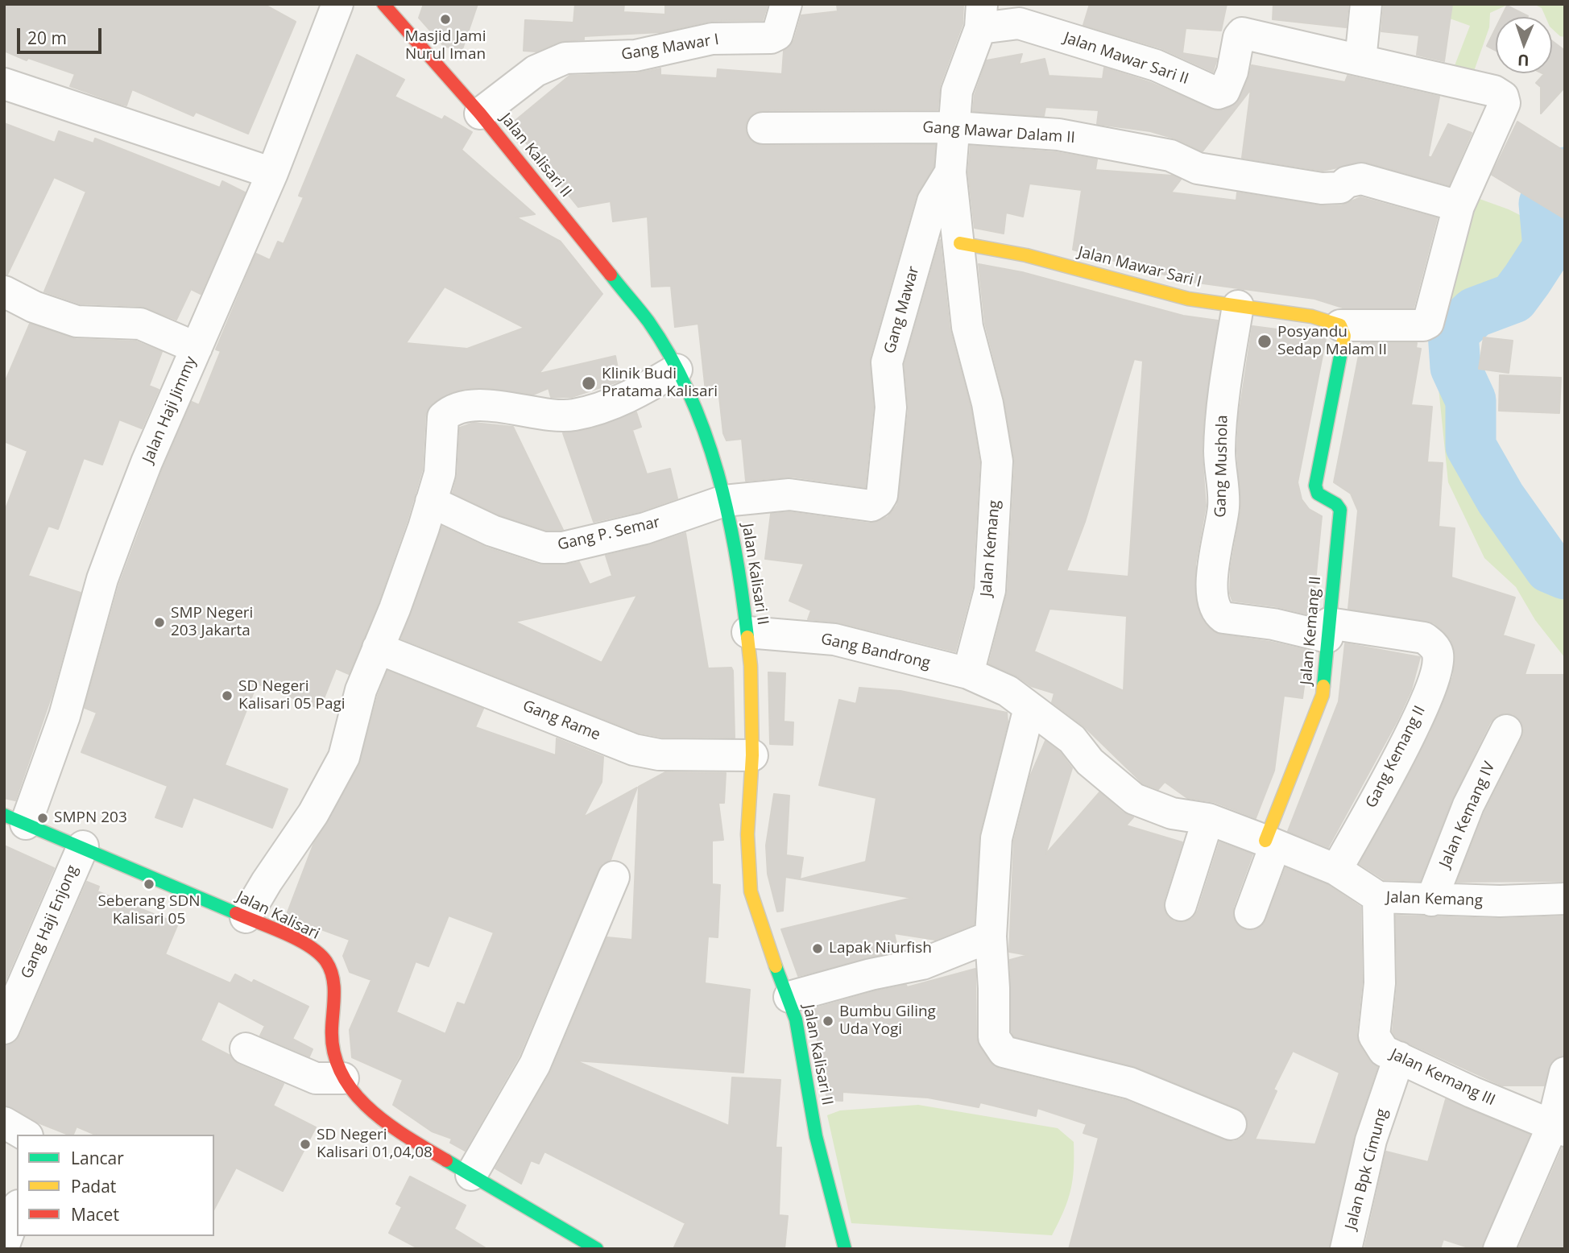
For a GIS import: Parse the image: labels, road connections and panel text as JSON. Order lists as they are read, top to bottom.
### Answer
{
  "streets": {
    "street": [
      "Gang Mawar I",
      "Jalan Mawar Sari II",
      "Gang Mawar Dalam II",
      "Jalan Kalisari II",
      "Jalan Mawar Sari I",
      "Gang Mawar",
      "Jalan Haji Jimmy",
      "Gang Mushola",
      "Gang P. Semar",
      "Jalan Kemang",
      "Jalan Kemang II",
      "Gang Bandrong",
      "Gang Rame",
      "Gang Kemang II",
      "Jalan Kemang IV",
      "Jalan Kalisari",
      "Gang Haji Enjong",
      "Jalan Kemang III",
      "Jalan Bpk Cimung"
    ]
  },
  "crossings": [
    ["Gang Mawar I", "Jalan Kalisari II"],
    ["Jalan Mawar Sari II", "Gang Mawar Dalam II"],
    ["Jalan Mawar Sari II", "Jalan Kemang"],
    ["Gang Mawar Dalam II", "Jalan Kemang"],
    ["Jalan Kalisari II", "Gang Mawar"],
    ["Jalan Kalisari II", "Gang P. Semar"],
    ["Jalan Kalisari II", "Gang Bandrong"],
    ["Jalan Kalisari II", "Gang Rame"],
    ["Jalan Mawar Sari I", "Gang Mushola"],
    ["Jalan Mawar Sari I", "Jalan Kemang"],
    ["Jalan Mawar Sari I", "Jalan Kemang II"],
    ["Gang Mawar", "Gang P. Semar"],
    ["Gang Mawar", "Jalan Kemang"],
    ["Jalan Haji Jimmy", "Jalan Kalisari"],
    ["Gang Mushola", "Jalan Kemang II"],
    ["Gang Mushola", "Gang Kemang II"],
    ["Jalan Kemang", "Jalan Kemang II"],
    ["Jalan Kemang", "Gang Bandrong"],
    ["Jalan Kemang", "Gang Kemang II"],
    ["Jalan Kemang", "Jalan Kemang IV"],
    ["Jalan Kemang", "Jalan Kemang III"],
    ["Jalan Kemang II", "Gang Kemang II"],
    ["Jalan Kalisari", "Gang Haji Enjong"],
    ["Jalan Kemang III", "Jalan Bpk Cimung"]
  ],
  "places": [
    "Masjid Jami Nurul Iman",
    "Posyandu Sedap Malam II",
    "Klinik Budi Pratama Kalisari",
    "SMP Negeri 203 Jakarta",
    "SD Negeri Kalisari 05 Pagi",
    "SMPN 203",
    "Seberang SDN Kalisari 05",
    "Lapak Niurfish",
    "Bumbu Giling Uda Yogi",
    "SD Negeri Kalisari 01,04,08"
  ],
  "legend": ["Lancar", "Padat", "Macet"],
  "scale_bar": "20 m",
  "north": "bottom"
}
